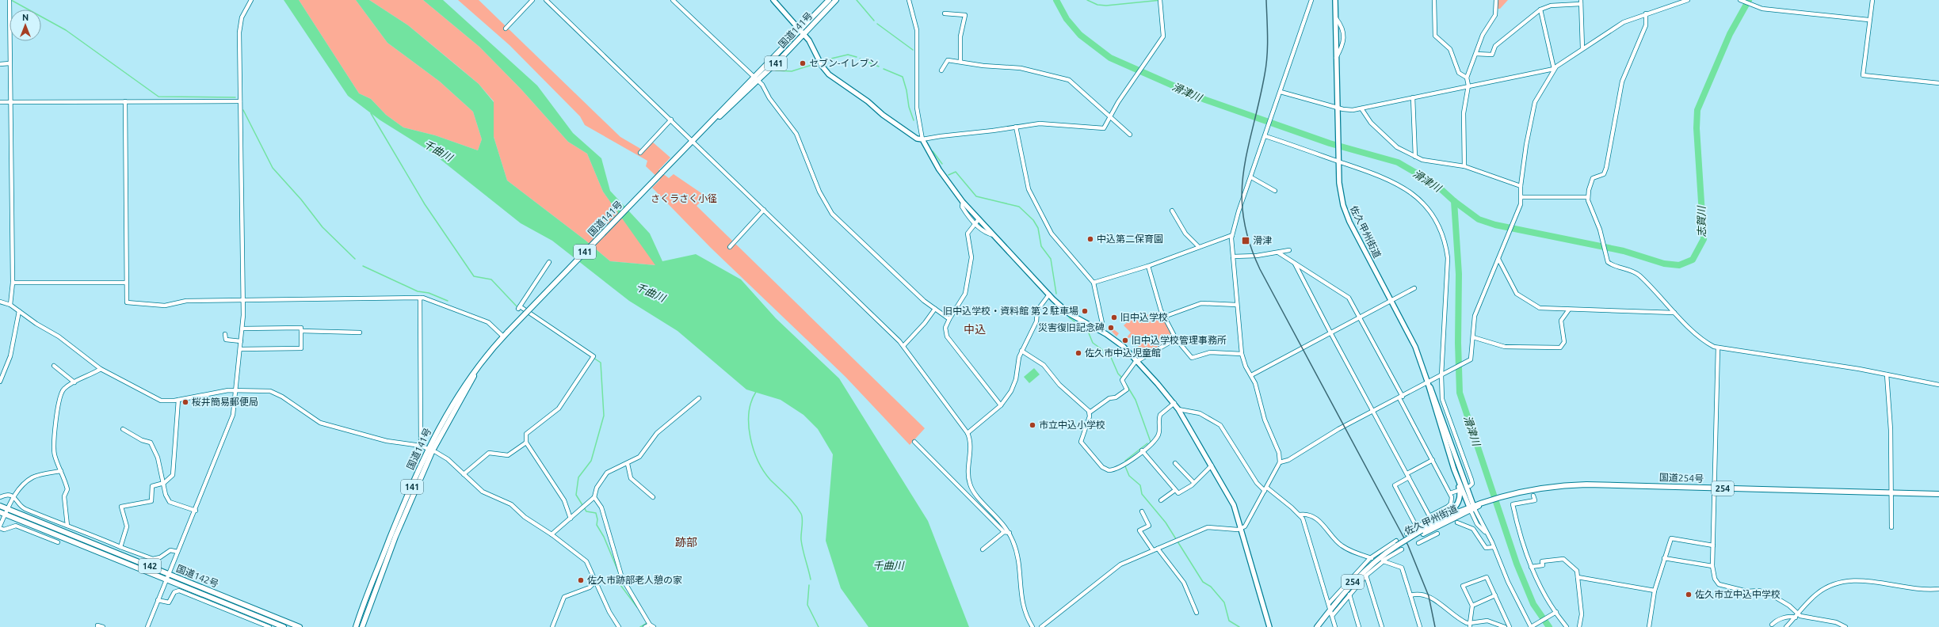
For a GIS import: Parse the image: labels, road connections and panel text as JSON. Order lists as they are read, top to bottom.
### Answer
{
  "streets": {
    "highway": [
      "国道141号",
      "141",
      "佐久甲州街道",
      "国道254号",
      "254",
      "142",
      "国道142号"
    ]
  },
  "crossings": [
    ["佐久甲州街道", "国道254号"]
  ],
  "districts": ["中込", "跡部"],
  "water": ["滑津川", "千曲川", "志賀川"],
  "parks": ["さくラさく小径"],
  "places": {
    "other": [
      "セブン-イレブン",
      "中込第二保育園",
      "旧中込学校・資料館 第２駐車場",
      "旧中込学校",
      "災害復旧記念碑",
      "旧中込学校管理事務所",
      "佐久市中込児童館",
      "桜井簡易郵便局",
      "市立中込小学校",
      "佐久市跡部老人憩の家",
      "佐久市立中込中学校"
    ],
    "transit": ["滑津"]
  },
  "north": "top"
}
